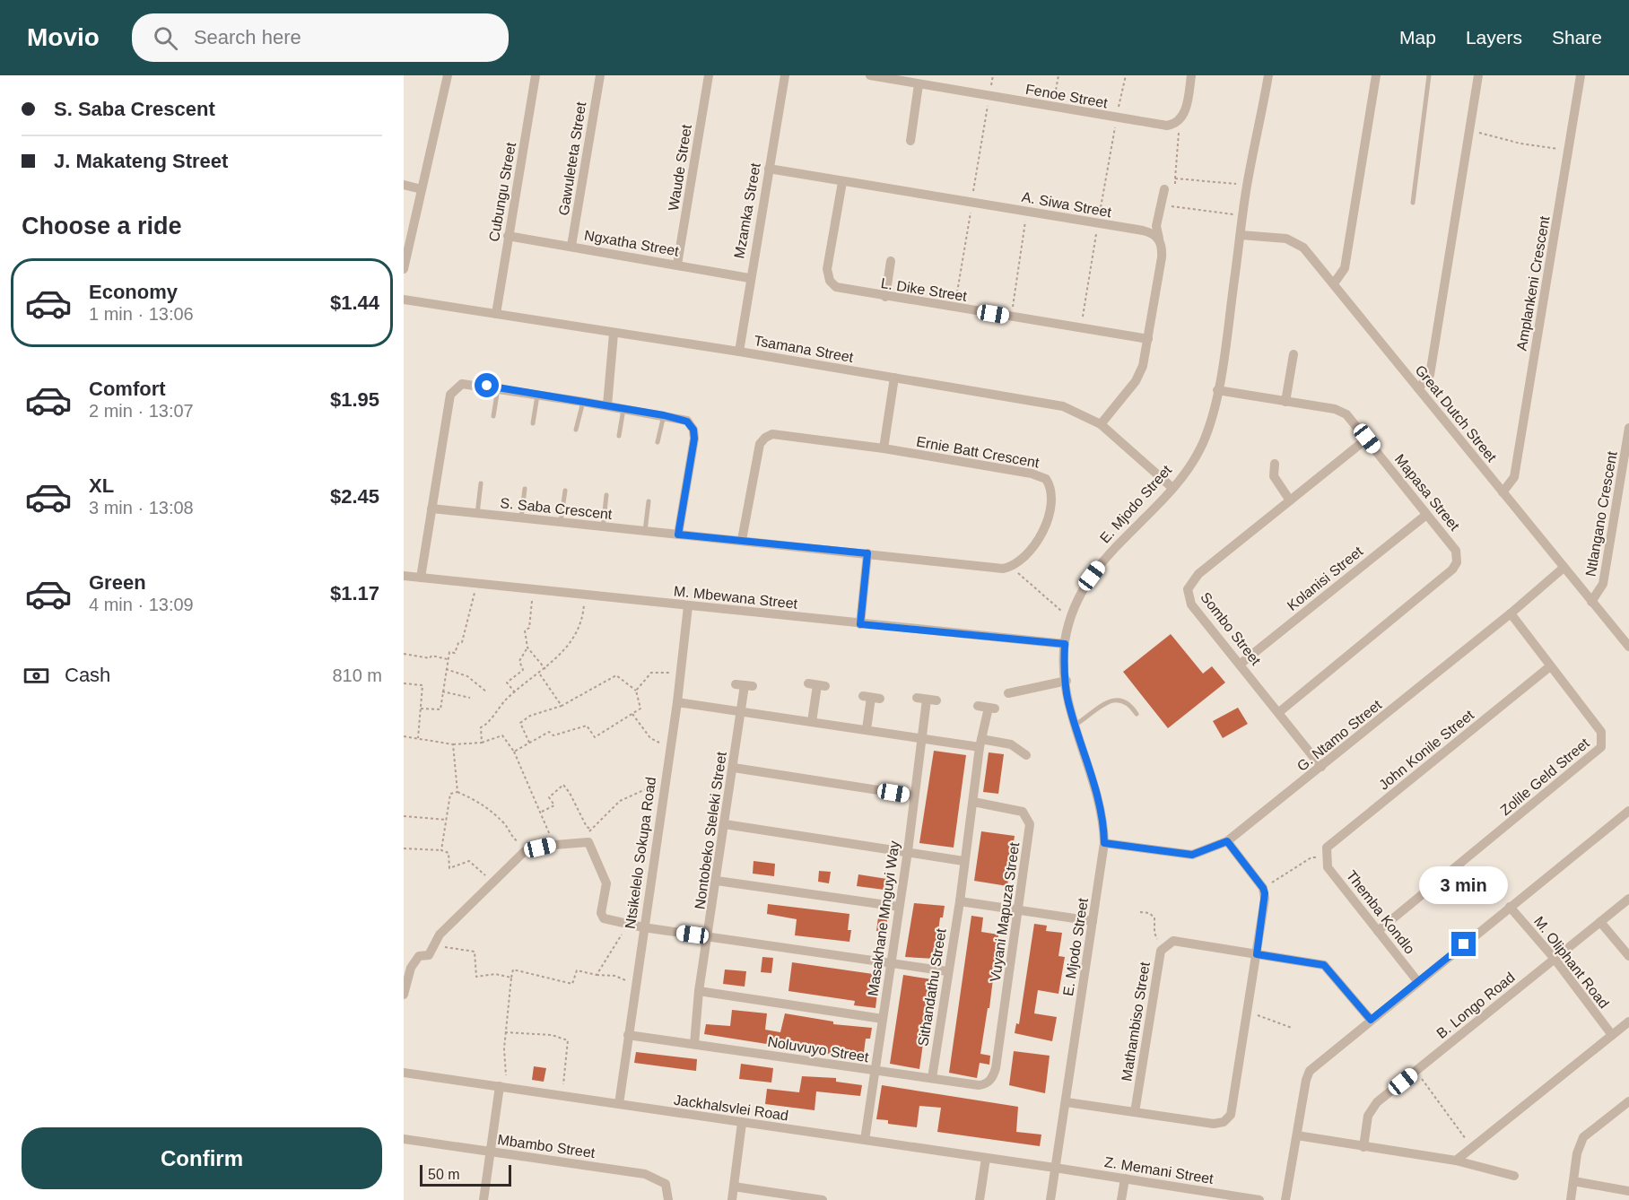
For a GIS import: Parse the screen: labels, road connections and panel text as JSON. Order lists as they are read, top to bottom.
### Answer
{
  "streets": {
    "street": [
      "Fenoe Street",
      "Gawuleteta Street",
      "Waude Street",
      "Cubungu Street",
      "A. Siwa Street",
      "Mzamka Street",
      "Ngxatha Street",
      "Amplankeni Crescent",
      "L. Dike Street",
      "Tsamana Street",
      "Great Dutch Street",
      "Ernie Batt Crescent",
      "Mapasa Street",
      "E. Mjodo Street",
      "S. Saba Crescent",
      "Ntlangano Crescent",
      "Kolanisi Street",
      "M. Mbewana Street",
      "Sombo Street",
      "G. Ntamo Street",
      "John Konile Street",
      "Zolile Geld Street",
      "Nontobeko Steleki Street",
      "Ntsikelelo Sokupa Road",
      "Vuyani Mapuza Street",
      "Themba Kondlo",
      "Masakhane Mnguyi Way",
      "M. Oliphant Road",
      "Sithandathu Street",
      "B. Longo Road",
      "Mathambiso Street",
      "Noluvuyo Street",
      "Jackhalsvlei Road",
      "Mbambo Street",
      "Z. Memani Street"
    ]
  },
  "crossings": [
    ["Gawuleteta Street", "Ngxatha Street"],
    ["Waude Street", "Ngxatha Street"],
    ["Cubungu Street", "Ngxatha Street"],
    ["Cubungu Street", "Tsamana Street"],
    ["A. Siwa Street", "Mzamka Street"],
    ["A. Siwa Street", "L. Dike Street"],
    ["Mzamka Street", "Ngxatha Street"],
    ["Mzamka Street", "Tsamana Street"],
    ["Amplankeni Crescent", "Great Dutch Street"],
    ["Tsamana Street", "E. Mjodo Street"],
    ["Great Dutch Street", "E. Mjodo Street"],
    ["Great Dutch Street", "Ntlangano Crescent"],
    ["Great Dutch Street", "G. Ntamo Street"],
    ["Ernie Batt Crescent", "S. Saba Crescent"],
    ["Mapasa Street", "E. Mjodo Street"],
    ["Mapasa Street", "Kolanisi Street"],
    ["Mapasa Street", "Sombo Street"],
    ["E. Mjodo Street", "M. Mbewana Street"],
    ["E. Mjodo Street", "G. Ntamo Street"],
    ["E. Mjodo Street", "Jackhalsvlei Road"],
    ["E. Mjodo Street", "Z. Memani Street"],
    ["Kolanisi Street", "Sombo Street"],
    ["M. Mbewana Street", "Ntsikelelo Sokupa Road"],
    ["Sombo Street", "G. Ntamo Street"],
    ["G. Ntamo Street", "Zolile Geld Street"],
    ["John Konile Street", "Zolile Geld Street"],
    ["John Konile Street", "Themba Kondlo"],
    ["Zolile Geld Street", "Themba Kondlo"],
    ["Nontobeko Steleki Street", "Noluvuyo Street"],
    ["Ntsikelelo Sokupa Road", "Noluvuyo Street"],
    ["Ntsikelelo Sokupa Road", "Jackhalsvlei Road"],
    ["Vuyani Mapuza Street", "Sithandathu Street"],
    ["Vuyani Mapuza Street", "Noluvuyo Street"],
    ["Masakhane Mnguyi Way", "Noluvuyo Street"],
    ["Masakhane Mnguyi Way", "Jackhalsvlei Road"],
    ["M. Oliphant Road", "B. Longo Road"],
    ["Sithandathu Street", "Noluvuyo Street"],
    ["Jackhalsvlei Road", "Z. Memani Street"]
  ],
  "scale_bar": "50 m",
  "page": {
    "header": "Movio",
    "search": "Search here",
    "nav": ["Map", "Layers", "Share"],
    "banner": ["S. Saba Crescent", "J. Makateng Street"],
    "heading": "Choose a ride",
    "list": [
      {
        "name": "Economy",
        "note": "1 min · 13:06",
        "value": "$1.44"
      },
      {
        "name": "Comfort",
        "note": "2 min · 13:07",
        "value": "$1.95"
      },
      {
        "name": "XL",
        "note": "3 min · 13:08",
        "value": "$2.45"
      },
      {
        "name": "Green",
        "note": "4 min · 13:09",
        "value": "$1.17"
      }
    ],
    "pay": ["Cash", "810 m"],
    "bubble": "3 min",
    "buttons": "Confirm",
    "scale": "50 m"
  }
}
